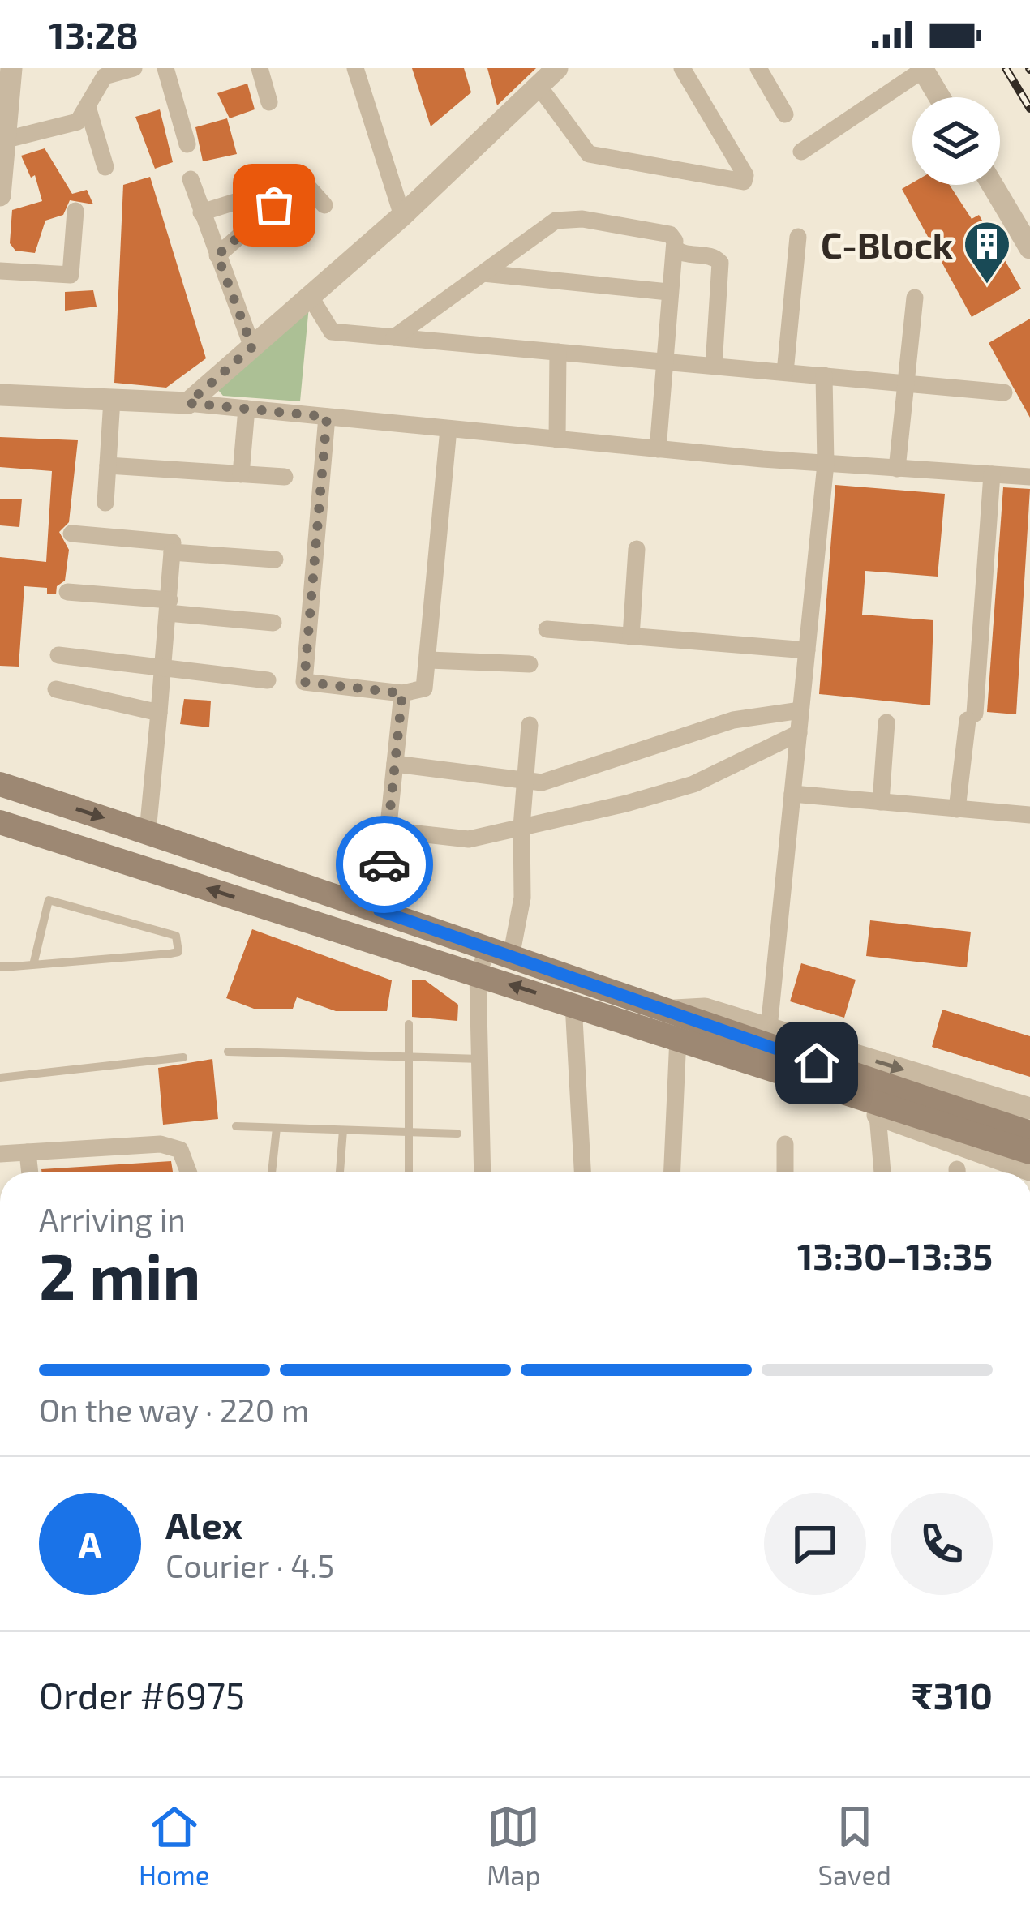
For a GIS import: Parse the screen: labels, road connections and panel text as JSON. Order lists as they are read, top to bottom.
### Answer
{
  "places": {
    "building": ["C-Block"]
  },
  "page": {
    "status": "13:28",
    "heading": ["2 min", "Arriving in", "13:30–13:35"],
    "panel": [
      "Alex",
      "Courier · 4.5",
      "Order #6975",
      "₹310"
    ],
    "bar": "On the way · 220 m",
    "round": "A",
    "tabs": ["Home", "Map", "Saved"]
  }
}
